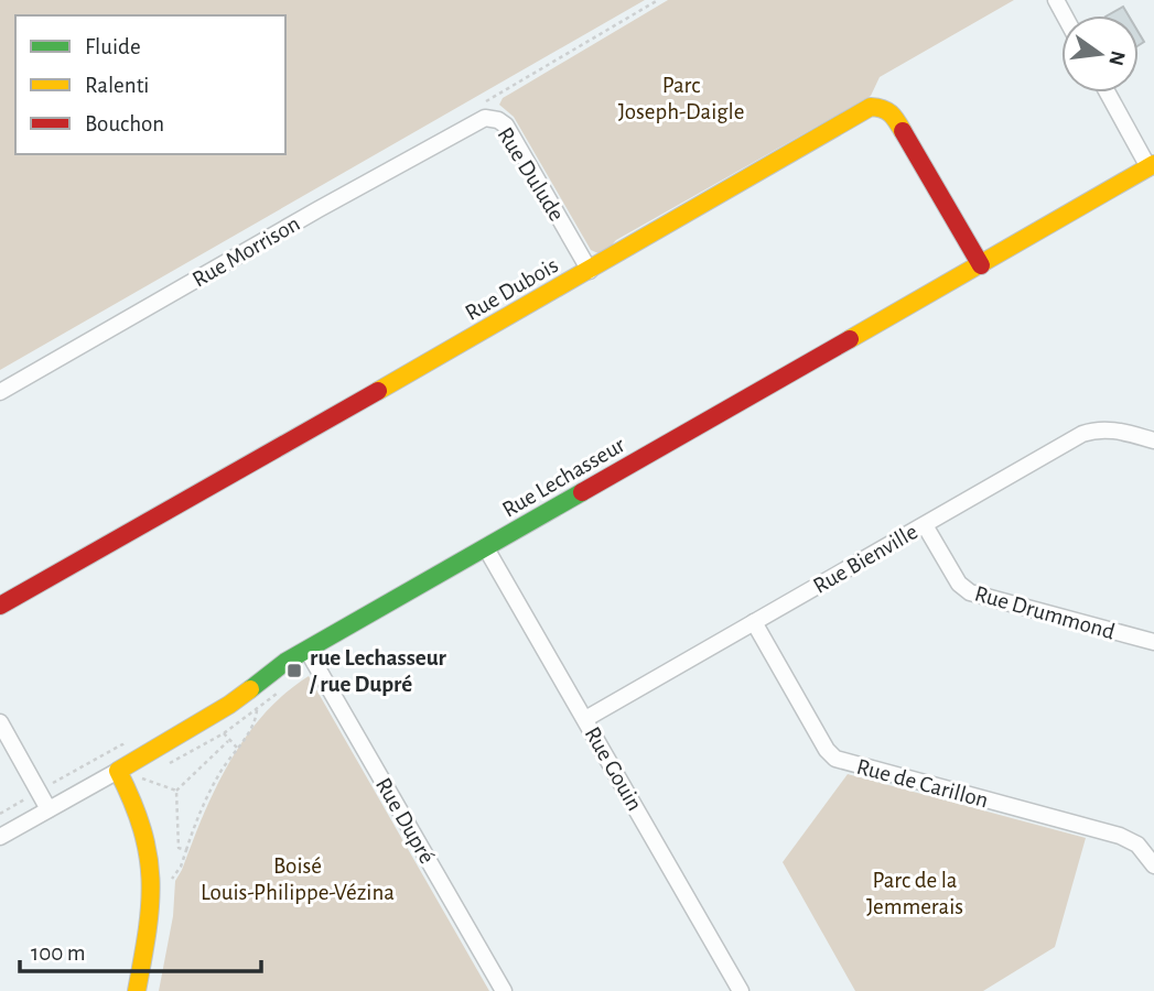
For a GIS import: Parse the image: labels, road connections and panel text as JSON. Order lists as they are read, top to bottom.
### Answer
{
  "streets": {
    "street": [
      "Rue Dulude",
      "Rue Morrison",
      "Rue Dubois",
      "Rue Lechasseur",
      "Rue Bienville",
      "Rue Drummond",
      "Rue Gouin",
      "Rue de Carillon",
      "Rue Dupré"
    ]
  },
  "crossings": [
    ["Rue Dulude", "Rue Morrison"],
    ["Rue Dulude", "Rue Dubois"],
    ["Rue Dubois", "Rue Lechasseur"],
    ["Rue Lechasseur", "Rue Gouin"],
    ["Rue Lechasseur", "Rue Dupré"],
    ["Rue Bienville", "Rue Drummond"],
    ["Rue Bienville", "Rue Gouin"],
    ["Rue Bienville", "Rue de Carillon"]
  ],
  "parks": ["Parc Joseph-Daigle", "Boisé Louis-Philippe-Vézina", "Parc de la Jemmerais"],
  "places": {
    "transit": ["rue Lechasseur / rue Dupré"]
  },
  "legend": ["Fluide", "Ralenti", "Bouchon"],
  "scale_bar": "100 m",
  "north": "right"
}
